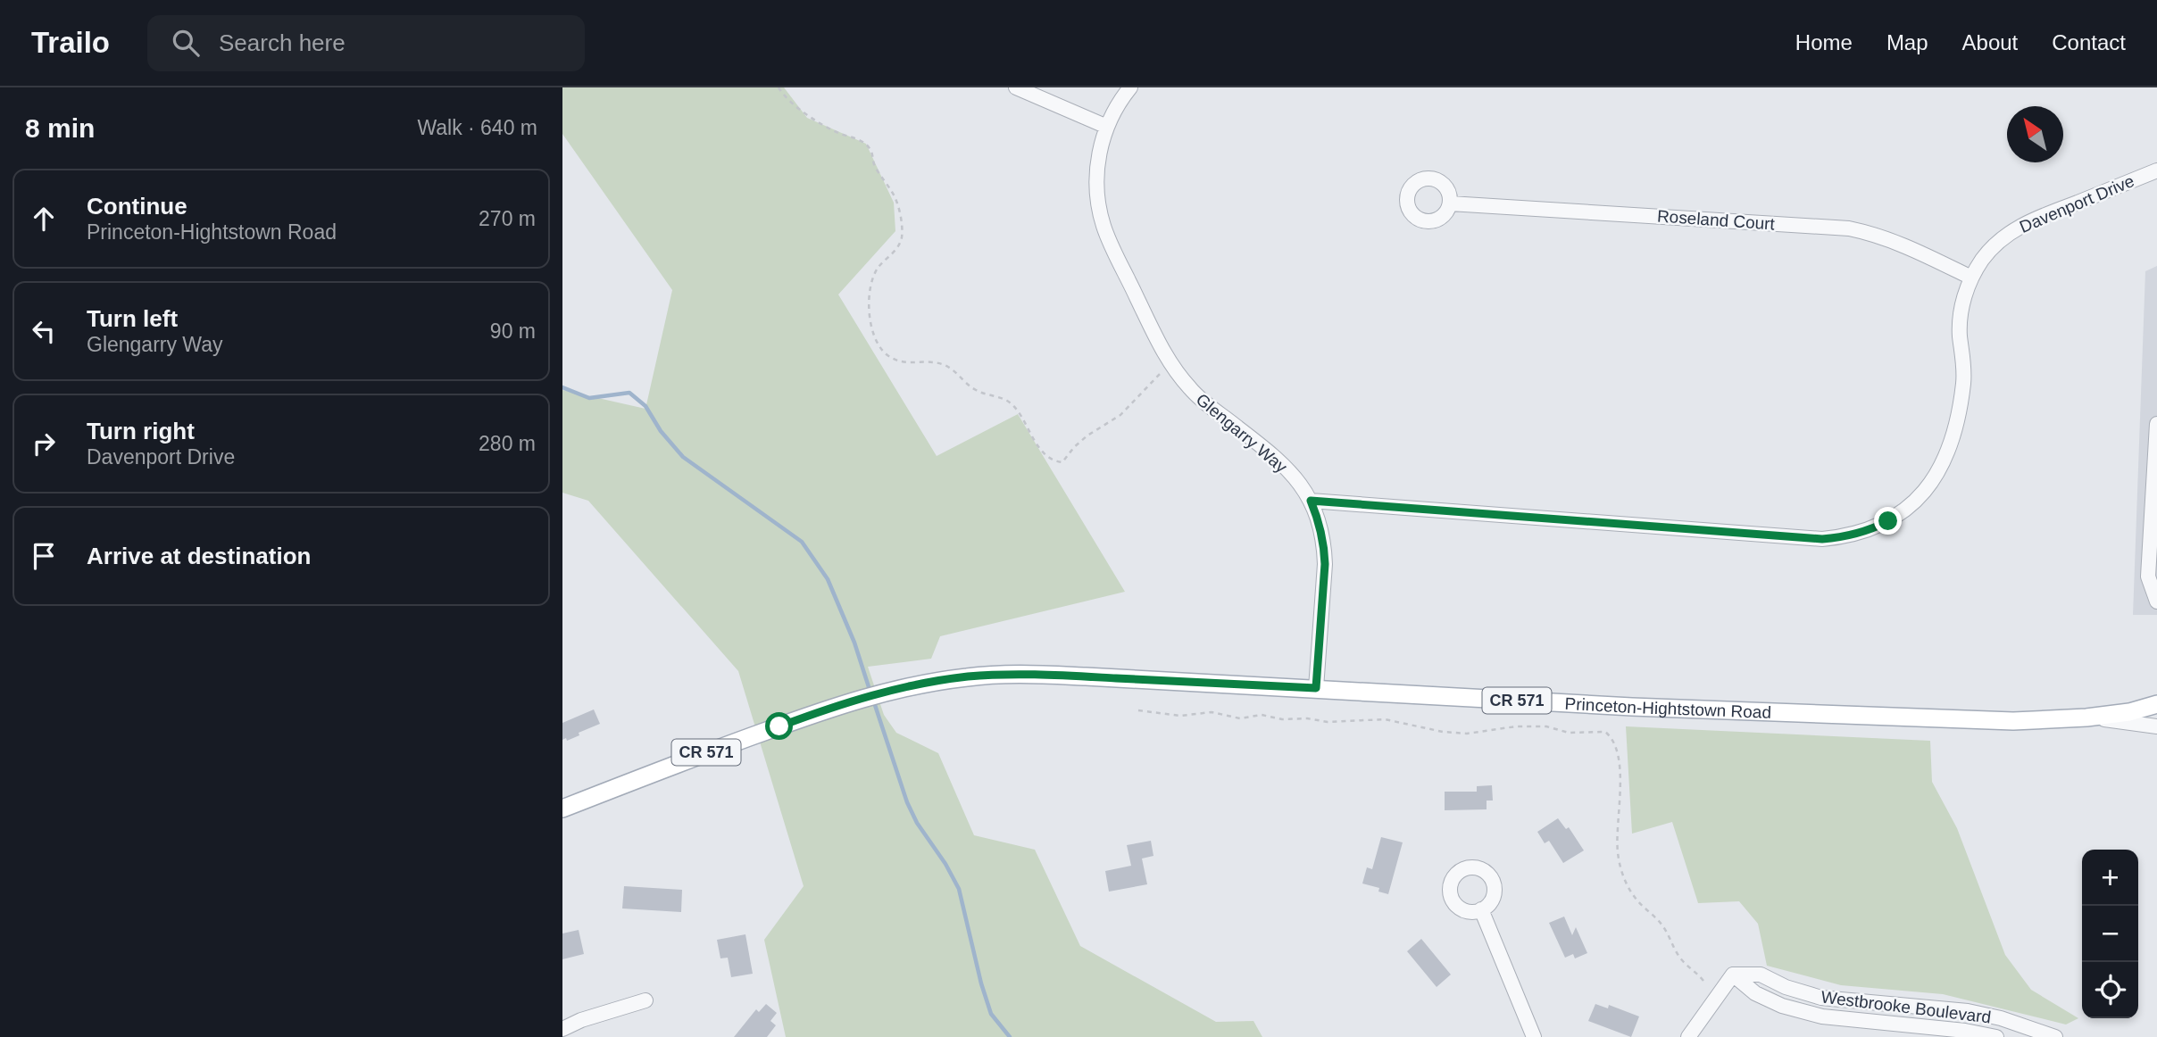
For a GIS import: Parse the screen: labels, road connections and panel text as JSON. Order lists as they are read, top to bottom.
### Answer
{
  "streets": {
    "main road": ["CR 571", "Princeton-Hightstown Road"],
    "street": [
      "Davenport Drive",
      "Roseland Court",
      "Glengarry Way",
      "Westbrooke Boulevard"
    ]
  },
  "crossings": [
    ["Davenport Drive", "Roseland Court"],
    ["Davenport Drive", "Glengarry Way"],
    ["Glengarry Way", "Princeton-Hightstown Road"]
  ],
  "north": "top left",
  "page": {
    "header": "Trailo",
    "search": "Search here",
    "nav": [
      "Home",
      "Map",
      "About",
      "Contact"
    ],
    "heading": ["8 min", "Walk · 640 m"],
    "list": [
      ["Continue", "Princeton-Hightstown Road", "270 m"],
      ["Turn left", "Glengarry Way", "90 m"],
      ["Turn right", "Davenport Drive", "280 m"],
      "Arrive at destination"
    ],
    "map_buttons": ["+", "−"]
  }
}
